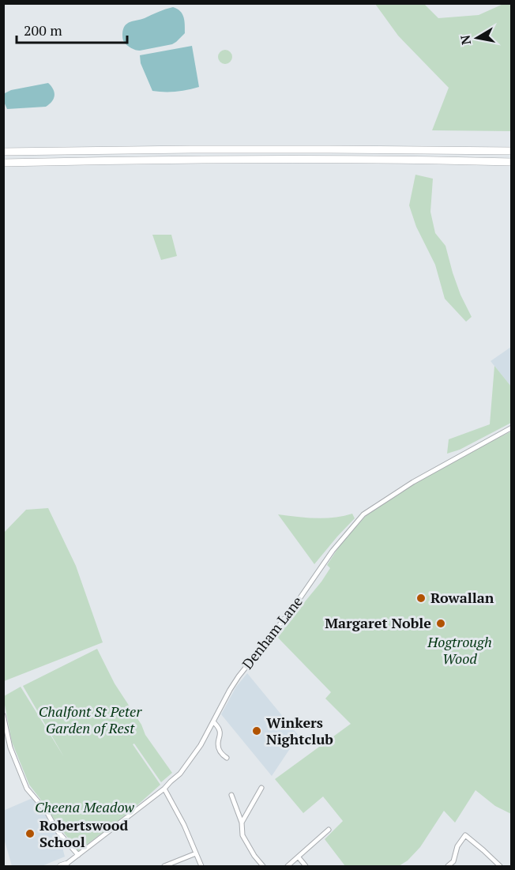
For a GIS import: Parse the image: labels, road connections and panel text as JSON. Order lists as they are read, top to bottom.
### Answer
{
  "streets": {
    "street": ["Denham Lane"]
  },
  "parks": ["Hogtrough Wood", "Chalfont St Peter Garden of Rest", "Cheena Meadow"],
  "places": [
    "Rowallan",
    "Margaret Noble",
    "Winkers Nightclub",
    "Robertswood School"
  ],
  "scale_bar": "200 m",
  "north": "left"
}
